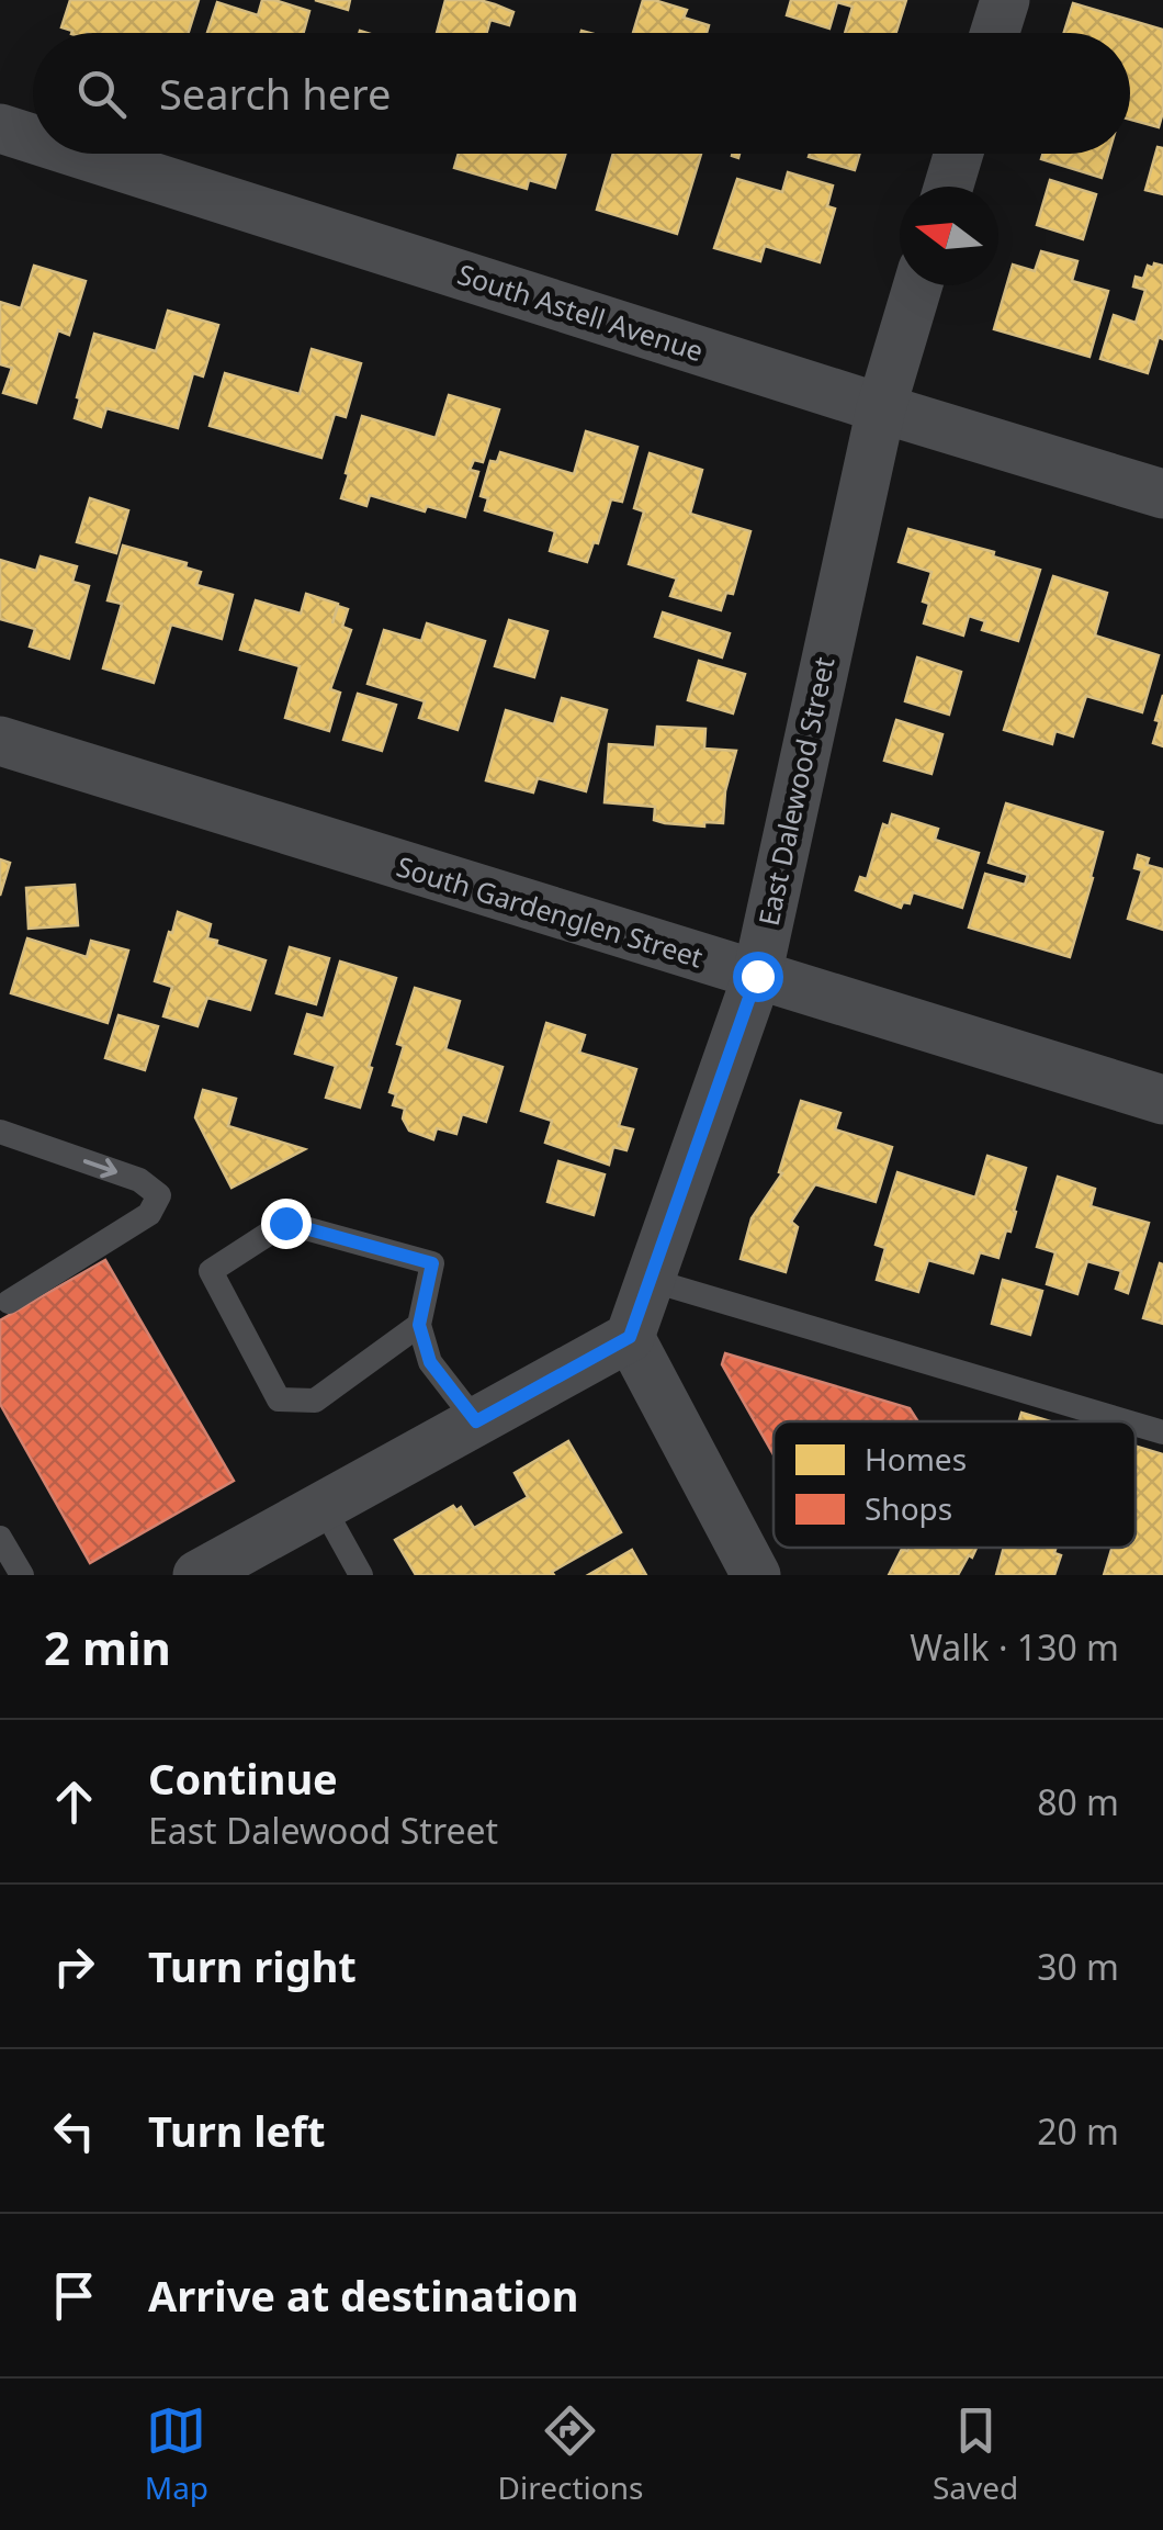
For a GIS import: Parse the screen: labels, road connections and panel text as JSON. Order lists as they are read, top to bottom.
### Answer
{
  "streets": {
    "street": ["South Astell Avenue", "East Dalewood Street", "South Gardenglen Street"]
  },
  "crossings": [
    ["South Astell Avenue", "East Dalewood Street"],
    ["East Dalewood Street", "South Gardenglen Street"]
  ],
  "legend": ["Homes", "Shops"],
  "north": "left",
  "page": {
    "search": "Search here",
    "heading": ["2 min", "Walk · 130 m"],
    "list": [
      ["Continue", "East Dalewood Street", "80 m"],
      ["Turn right", "30 m"],
      ["Turn left", "20 m"],
      "Arrive at destination"
    ],
    "nav": ["Map", "Directions", "Saved"]
  }
}
